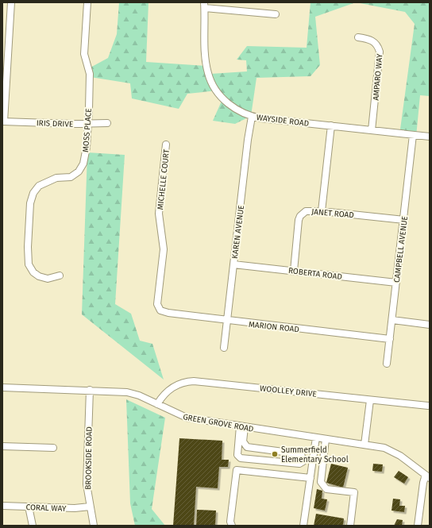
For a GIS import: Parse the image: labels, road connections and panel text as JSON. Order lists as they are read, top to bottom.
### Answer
{
  "streets": {
    "street": [
      "AMPARO WAY",
      "WAYSIDE ROAD",
      "IRIS DRIVE",
      "MOSS PLACE",
      "MICHELLE COURT",
      "JANET ROAD",
      "KAREN AVENUE",
      "CAMPBELL AVENUE",
      "ROBERTA ROAD",
      "MARION ROAD",
      "WOOLLEY DRIVE",
      "GREEN GROVE ROAD",
      "BROOKSIDE ROAD",
      "CORAL WAY"
    ]
  },
  "crossings": [
    ["AMPARO WAY", "WAYSIDE ROAD"],
    ["WAYSIDE ROAD", "KAREN AVENUE"],
    ["WAYSIDE ROAD", "CAMPBELL AVENUE"],
    ["IRIS DRIVE", "MOSS PLACE"],
    ["MICHELLE COURT", "MARION ROAD"],
    ["JANET ROAD", "CAMPBELL AVENUE"],
    ["JANET ROAD", "ROBERTA ROAD"],
    ["KAREN AVENUE", "ROBERTA ROAD"],
    ["KAREN AVENUE", "MARION ROAD"],
    ["CAMPBELL AVENUE", "ROBERTA ROAD"],
    ["CAMPBELL AVENUE", "MARION ROAD"],
    ["WOOLLEY DRIVE", "GREEN GROVE ROAD"],
    ["GREEN GROVE ROAD", "BROOKSIDE ROAD"],
    ["BROOKSIDE ROAD", "CORAL WAY"]
  ],
  "places": ["Summerfield Elementary School"]
}
